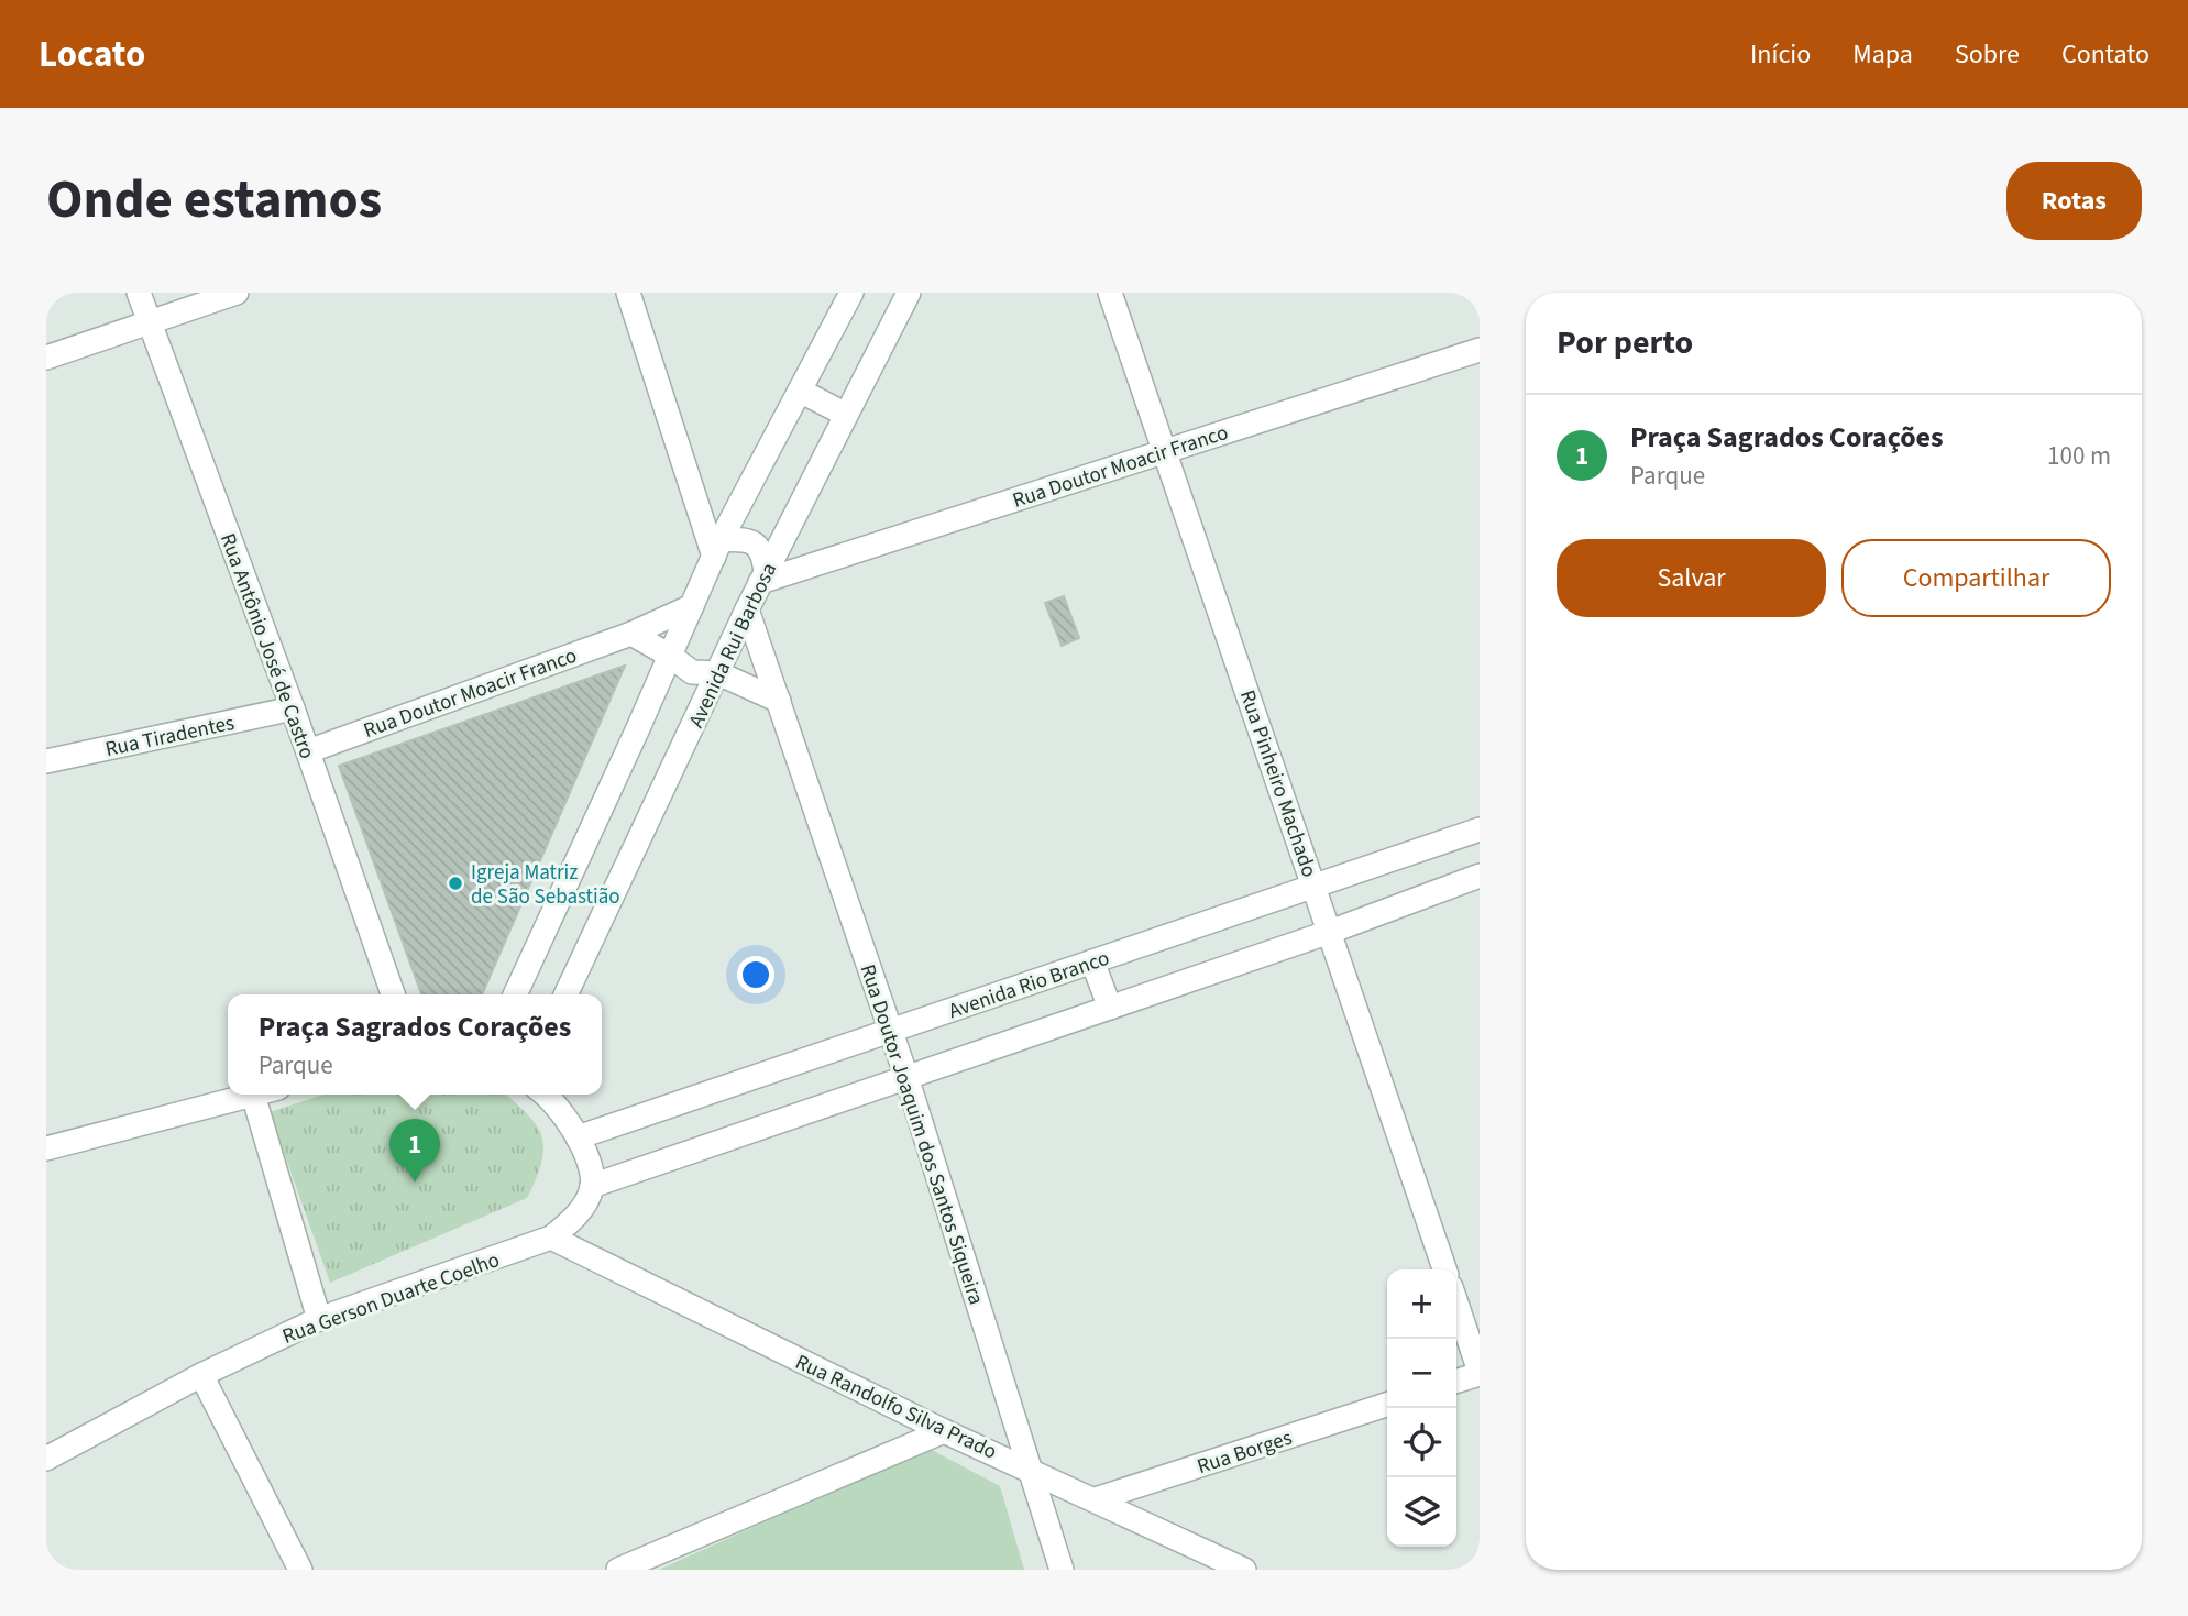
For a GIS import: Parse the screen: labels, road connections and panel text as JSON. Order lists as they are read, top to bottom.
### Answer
{
  "streets": {
    "street": [
      "Rua Doutor Moacir Franco",
      "Avenida Rui Barbosa",
      "Rua Antônio José de Castro",
      "Rua Tiradentes",
      "Rua Pinheiro Machado",
      "Avenida Rio Branco",
      "Rua Doutor Joaquim dos Santos Siqueira",
      "Rua Gerson Duarte Coelho",
      "Rua Randolfo Silva Prado",
      "Rua Borges"
    ]
  },
  "crossings": [
    ["Rua Doutor Moacir Franco", "Avenida Rui Barbosa"],
    ["Rua Doutor Moacir Franco", "Rua Antônio José de Castro"],
    ["Rua Doutor Moacir Franco", "Rua Pinheiro Machado"],
    ["Avenida Rui Barbosa", "Rua Doutor Joaquim dos Santos Siqueira"],
    ["Rua Antônio José de Castro", "Rua Tiradentes"],
    ["Rua Pinheiro Machado", "Avenida Rio Branco"],
    ["Avenida Rio Branco", "Rua Doutor Joaquim dos Santos Siqueira"],
    ["Rua Doutor Joaquim dos Santos Siqueira", "Rua Randolfo Silva Prado"],
    ["Rua Gerson Duarte Coelho", "Rua Randolfo Silva Prado"],
    ["Rua Randolfo Silva Prado", "Rua Borges"]
  ],
  "places": ["Igreja Matriz de São Sebastião"],
  "page": {
    "header": "Locato",
    "nav": [
      "Início",
      "Mapa",
      "Sobre",
      "Contato"
    ],
    "title": "Onde estamos",
    "buttons": [
      "Rotas",
      ["Salvar", "Compartilhar"]
    ],
    "heading": "Por perto",
    "list": [
      {
        "mark": "1",
        "name": "Praça Sagrados Corações",
        "note": "Parque",
        "value": "100 m"
      }
    ],
    "popup": ["Praça Sagrados Corações", "Parque"],
    "pins": "1",
    "map_buttons": ["+", "−"]
  }
}
